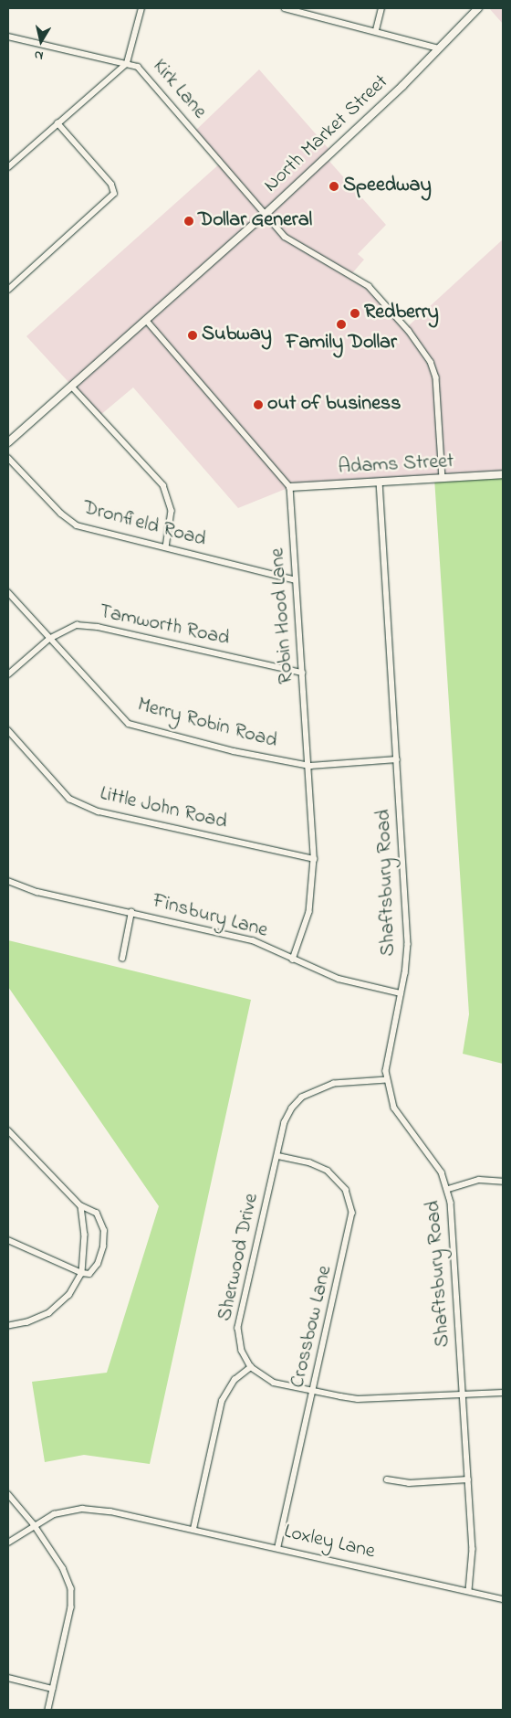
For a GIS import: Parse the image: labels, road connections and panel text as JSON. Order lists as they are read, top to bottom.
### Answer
{
  "streets": {
    "street": [
      "Kirk Lane",
      "North Market Street",
      "Adams Street",
      "Dronfield Road",
      "Robin Hood Lane",
      "Tamworth Road",
      "Merry Robin Road",
      "Little John Road",
      "Shaftsbury Road",
      "Finsbury Lane",
      "Sherwood Drive",
      "Crossbow Lane",
      "Loxley Lane"
    ]
  },
  "crossings": [
    ["Kirk Lane", "North Market Street"],
    ["Kirk Lane", "Adams Street"],
    ["Adams Street", "Robin Hood Lane"],
    ["Adams Street", "Shaftsbury Road"],
    ["Dronfield Road", "Robin Hood Lane"],
    ["Robin Hood Lane", "Tamworth Road"],
    ["Robin Hood Lane", "Merry Robin Road"],
    ["Robin Hood Lane", "Little John Road"],
    ["Robin Hood Lane", "Finsbury Lane"],
    ["Tamworth Road", "Merry Robin Road"],
    ["Merry Robin Road", "Shaftsbury Road"],
    ["Shaftsbury Road", "Finsbury Lane"],
    ["Shaftsbury Road", "Sherwood Drive"],
    ["Shaftsbury Road", "Loxley Lane"],
    ["Sherwood Drive", "Crossbow Lane"],
    ["Crossbow Lane", "Loxley Lane"]
  ],
  "places": [
    "Speedway",
    "Dollar General",
    "Redberry",
    "Family Dollar",
    "Subway",
    "out of business"
  ],
  "north": "bottom"
}
